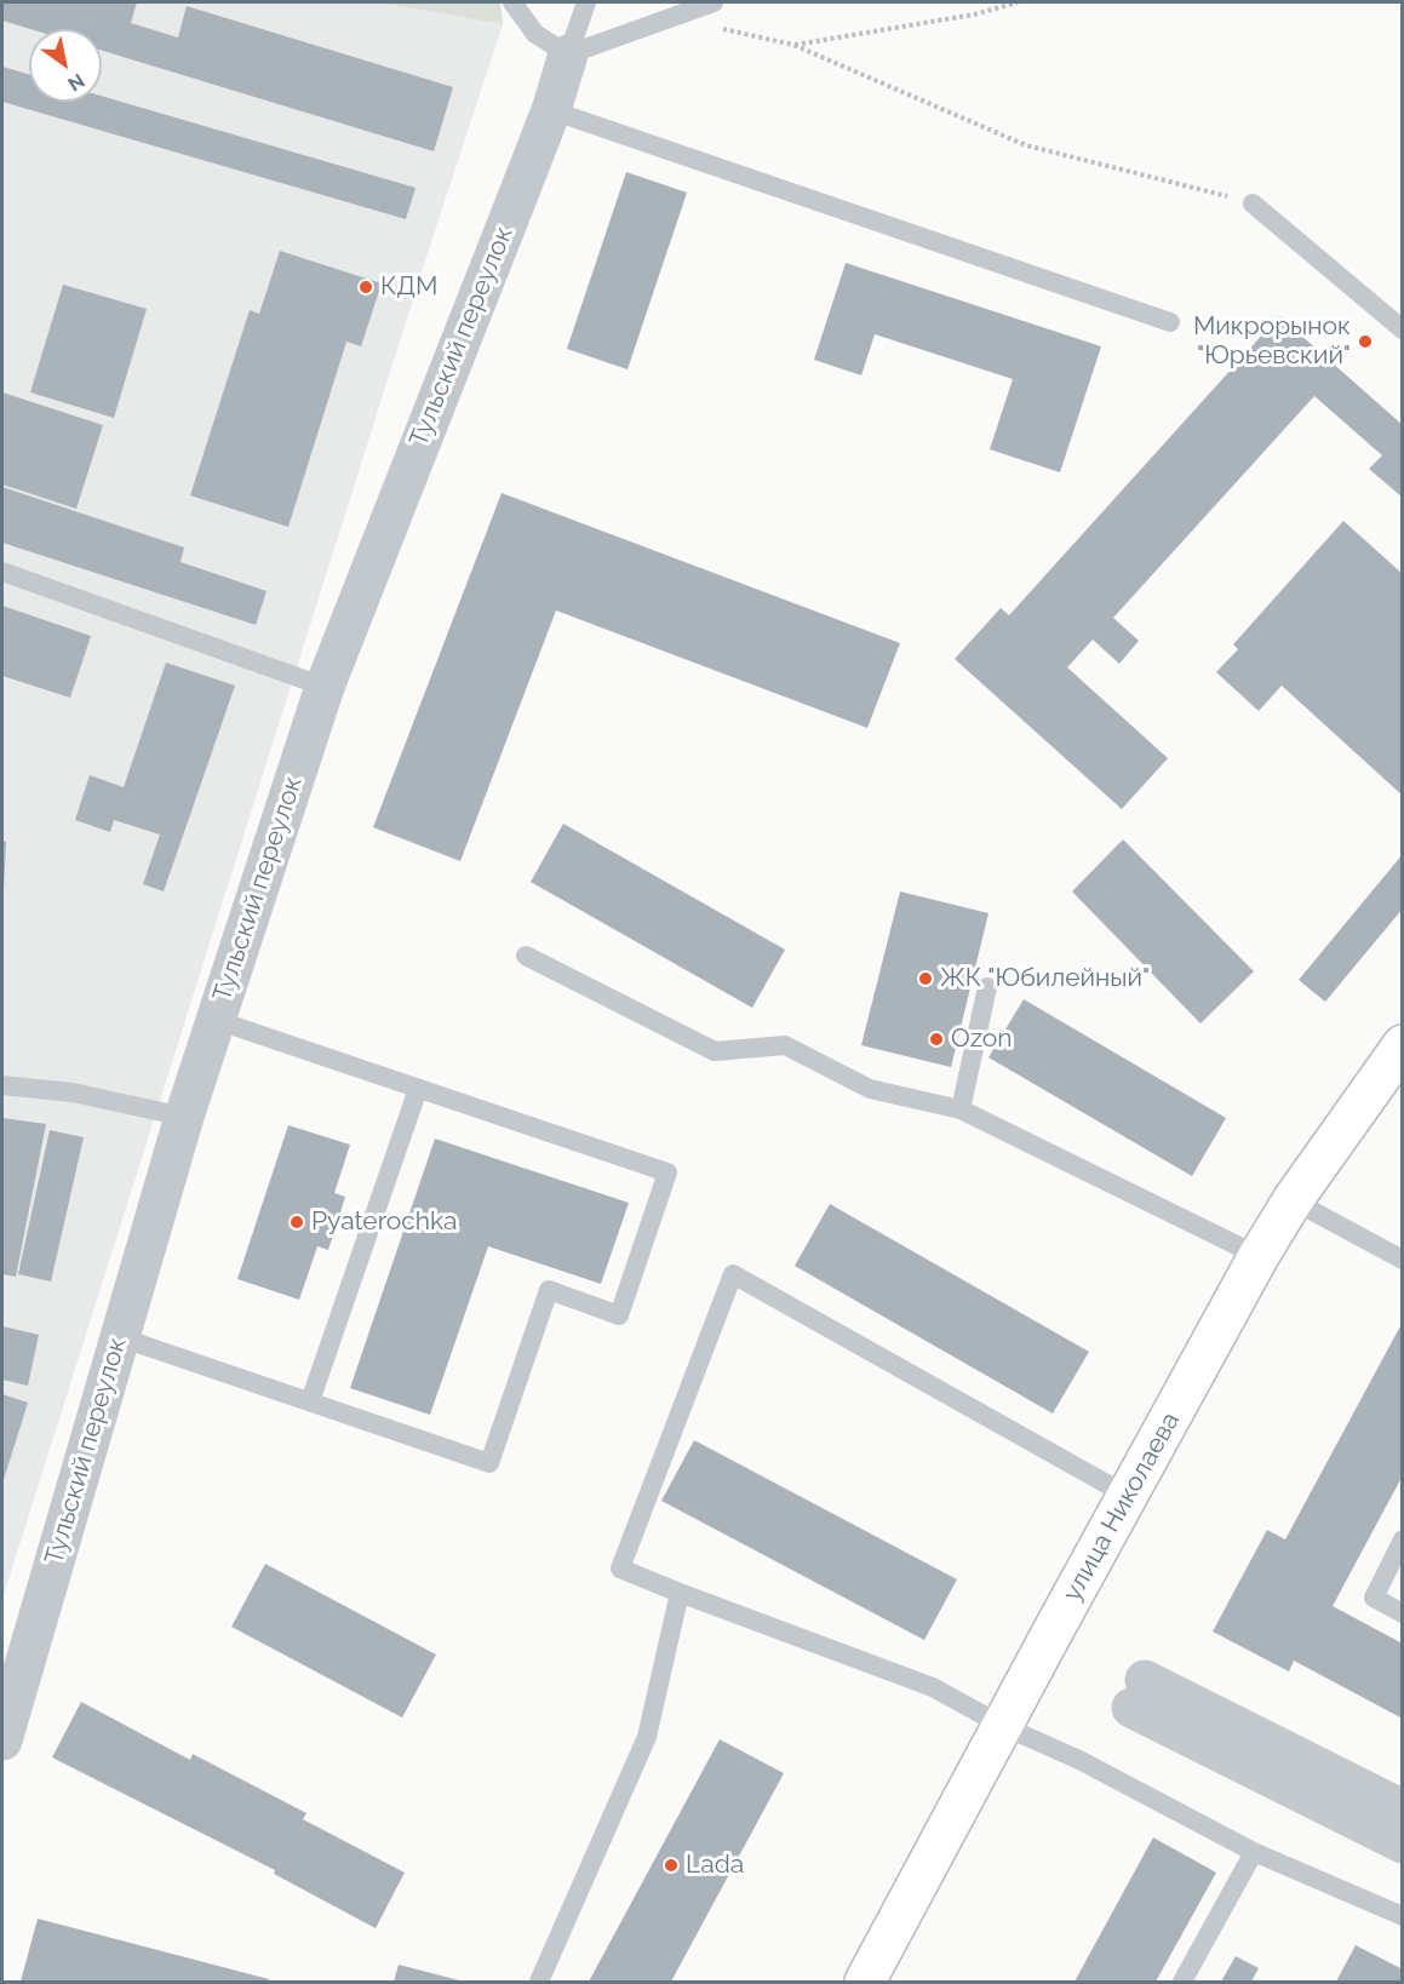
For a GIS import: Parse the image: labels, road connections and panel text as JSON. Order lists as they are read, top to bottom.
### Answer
{
  "streets": {
    "main road": ["улица Николаева"],
    "street": ["Тульский переулок"]
  },
  "places": [
    "КДМ",
    "Микрорынок \"Юрьевский\"",
    "ЖК \"Юбилейный\"",
    "Ozon",
    "Pyaterochka",
    "Lada"
  ],
  "north": "bottom right"
}
